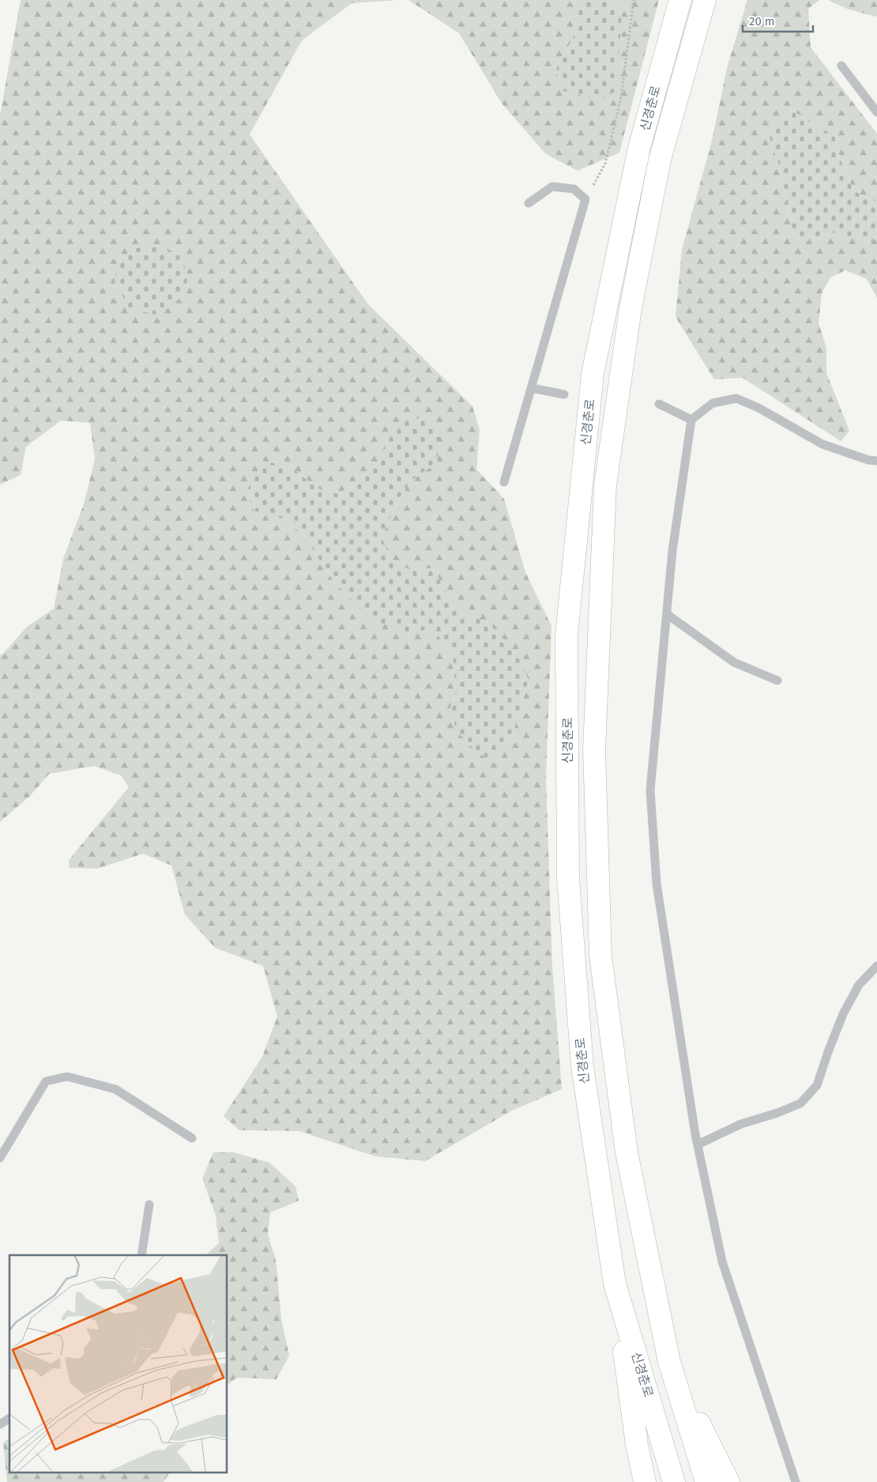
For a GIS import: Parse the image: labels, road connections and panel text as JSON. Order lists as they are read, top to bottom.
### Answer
{
  "streets": {
    "highway": ["신경춘로"]
  },
  "scale_bar": "20 m"
}
